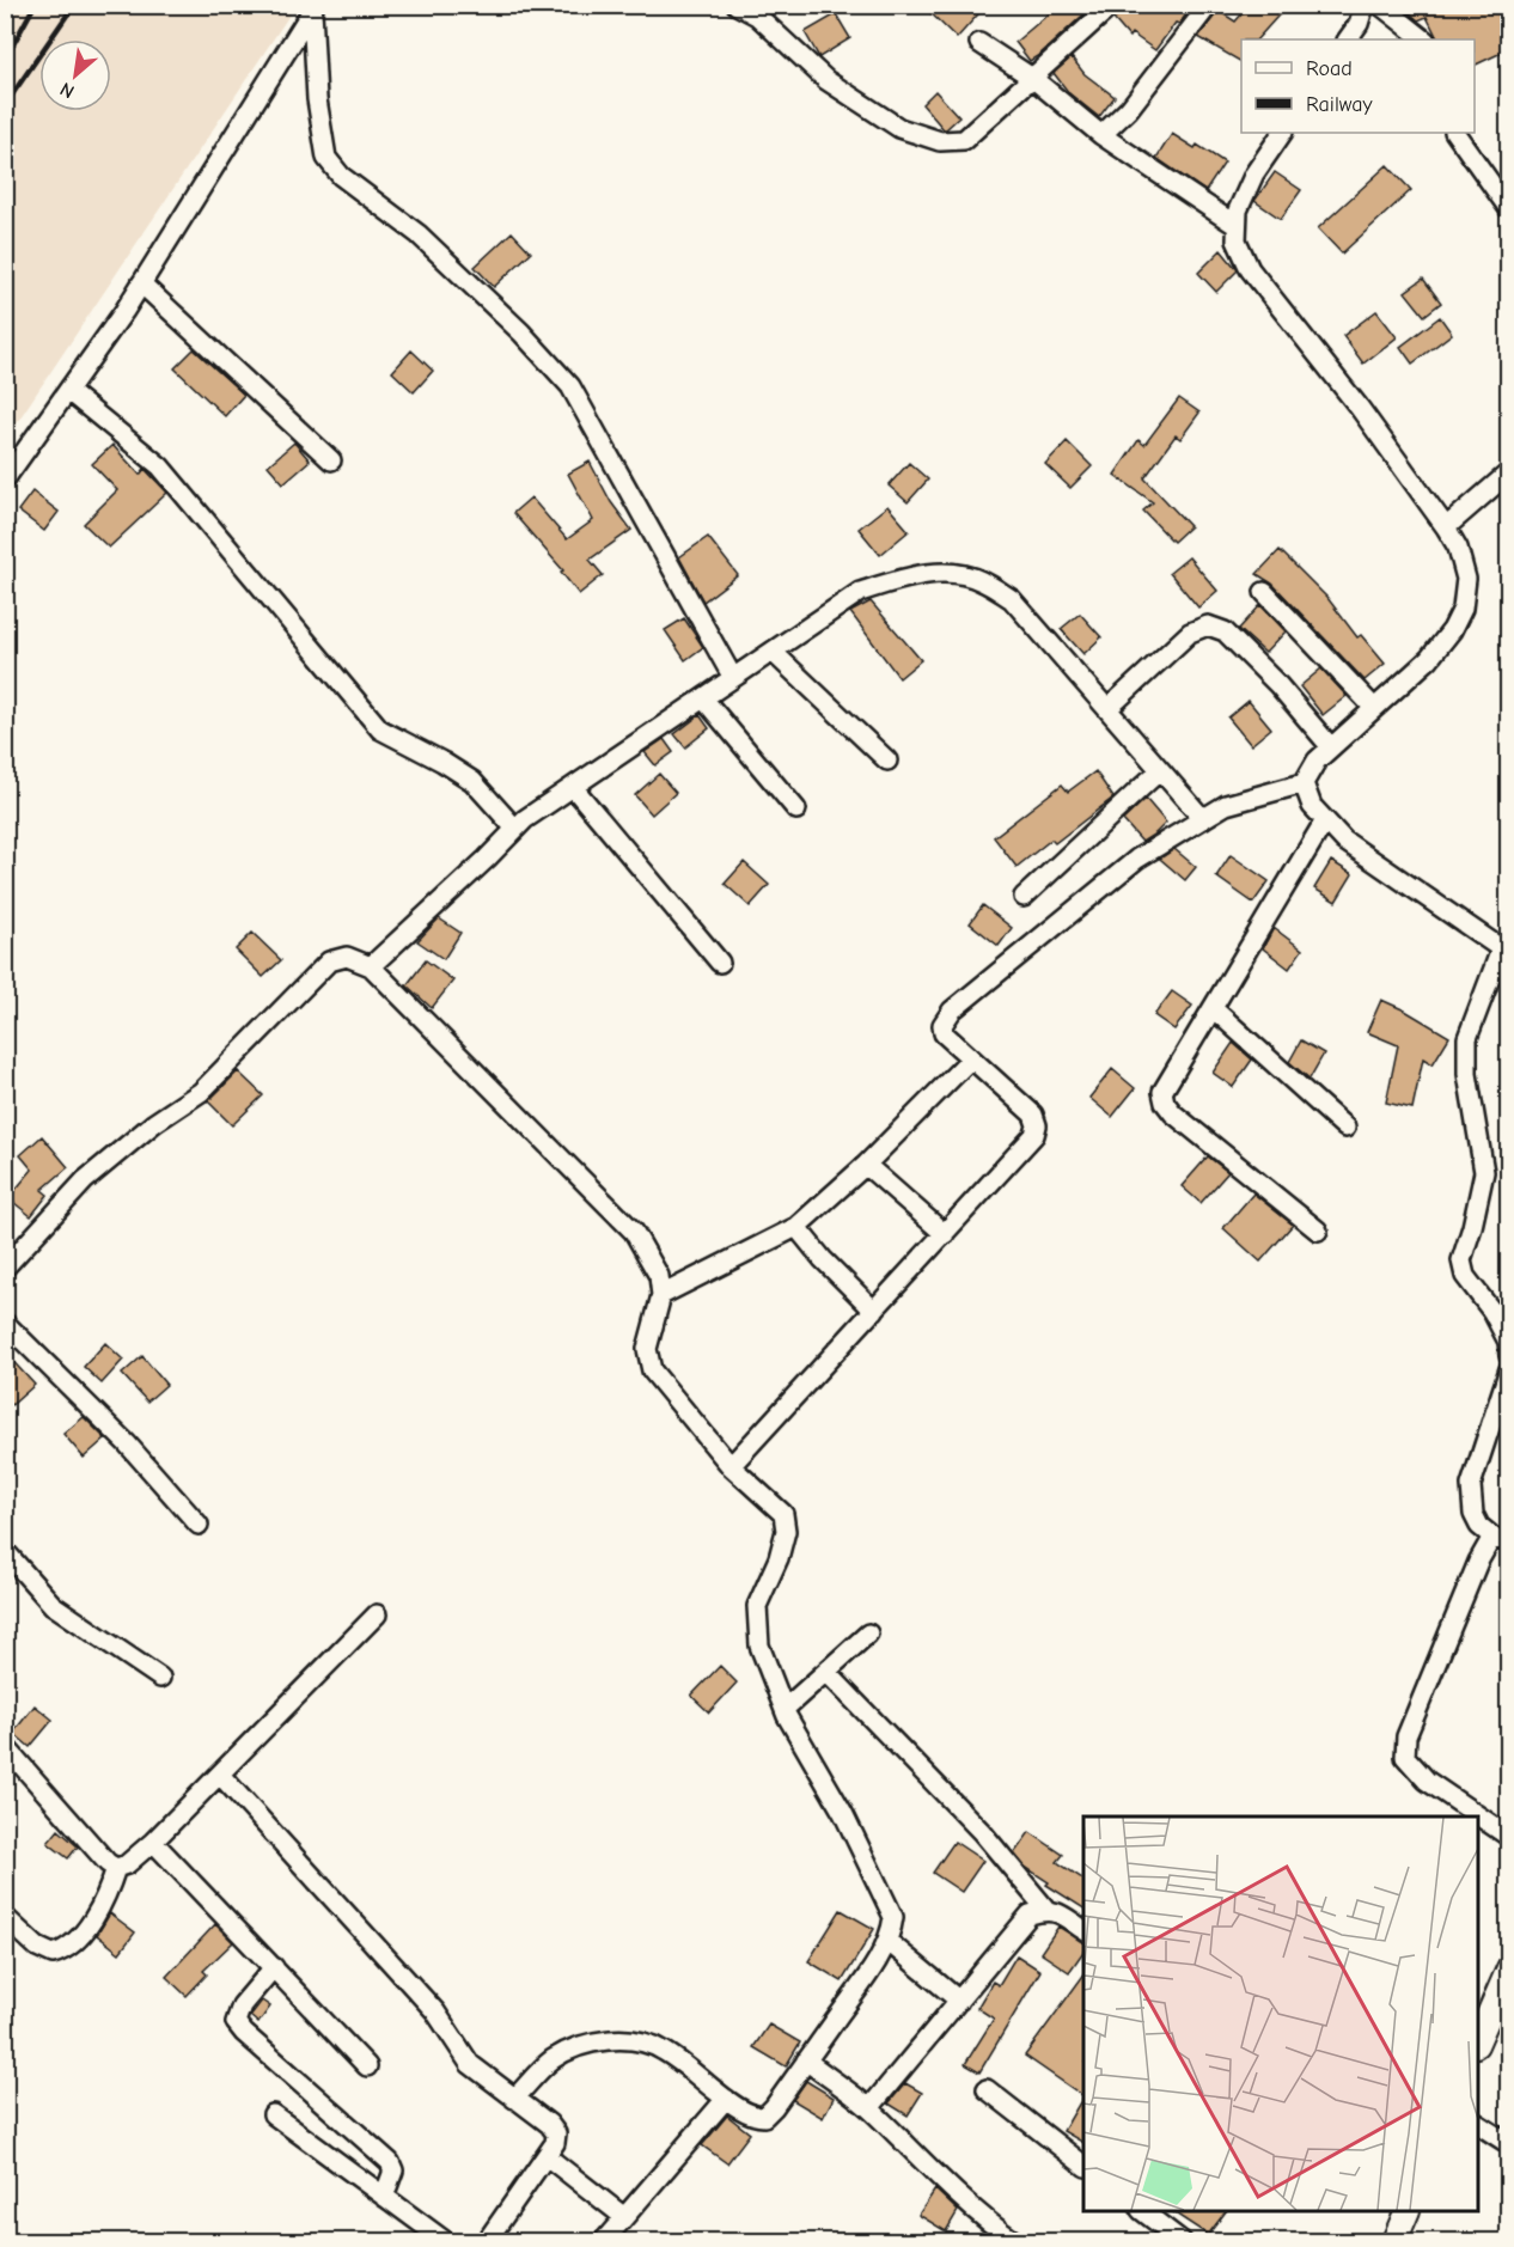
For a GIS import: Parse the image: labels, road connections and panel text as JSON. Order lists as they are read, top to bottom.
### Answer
{
  "legend": ["Road", "Railway"],
  "north": "bottom left"
}
